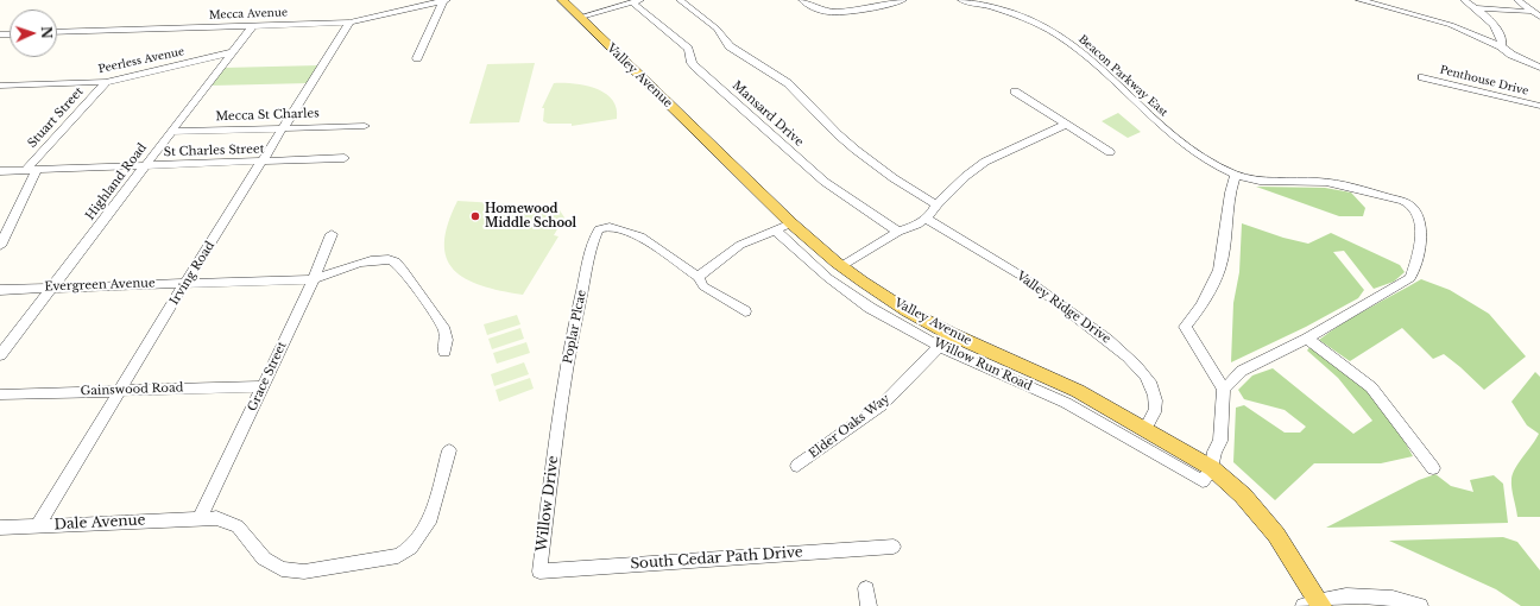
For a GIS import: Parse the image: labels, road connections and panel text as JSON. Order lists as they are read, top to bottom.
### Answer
{
  "streets": {
    "main road": ["Valley Avenue"],
    "street": [
      "Mecca Avenue",
      "Peerless Avenue",
      "Beacon Parkway East",
      "Penthouse Drive",
      "Mansard Drive",
      "Mecca St Charles",
      "Stuart Street",
      "St Charles Street",
      "Highland Road",
      "Irving Road",
      "Evergreen Avenue",
      "Valley Ridge Drive",
      "Poplar Plcae",
      "Willow Run Road",
      "Grace Street",
      "Gainswood Road",
      "Elder Oaks Way",
      "Willow Drive",
      "Dale Avenue",
      "South Cedar Path Drive"
    ]
  },
  "crossings": [
    ["Mecca Avenue", "Highland Road"],
    ["Mecca Avenue", "Irving Road"],
    ["Peerless Avenue", "Stuart Street"],
    ["Peerless Avenue", "Highland Road"],
    ["Valley Avenue", "Valley Ridge Drive"],
    ["Valley Avenue", "Willow Run Road"],
    ["Valley Avenue", "Elder Oaks Way"],
    ["Mecca St Charles", "Highland Road"],
    ["Mecca St Charles", "Irving Road"],
    ["Stuart Street", "St Charles Street"],
    ["St Charles Street", "Highland Road"],
    ["St Charles Street", "Irving Road"],
    ["Highland Road", "Evergreen Avenue"],
    ["Irving Road", "Evergreen Avenue"],
    ["Irving Road", "Gainswood Road"],
    ["Irving Road", "Dale Avenue"],
    ["Evergreen Avenue", "Grace Street"],
    ["Poplar Plcae", "Willow Drive"],
    ["Willow Run Road", "Elder Oaks Way"],
    ["Grace Street", "Gainswood Road"],
    ["Grace Street", "Dale Avenue"],
    ["Willow Drive", "South Cedar Path Drive"]
  ],
  "places": ["Homewood Middle School"],
  "north": "right"
}
